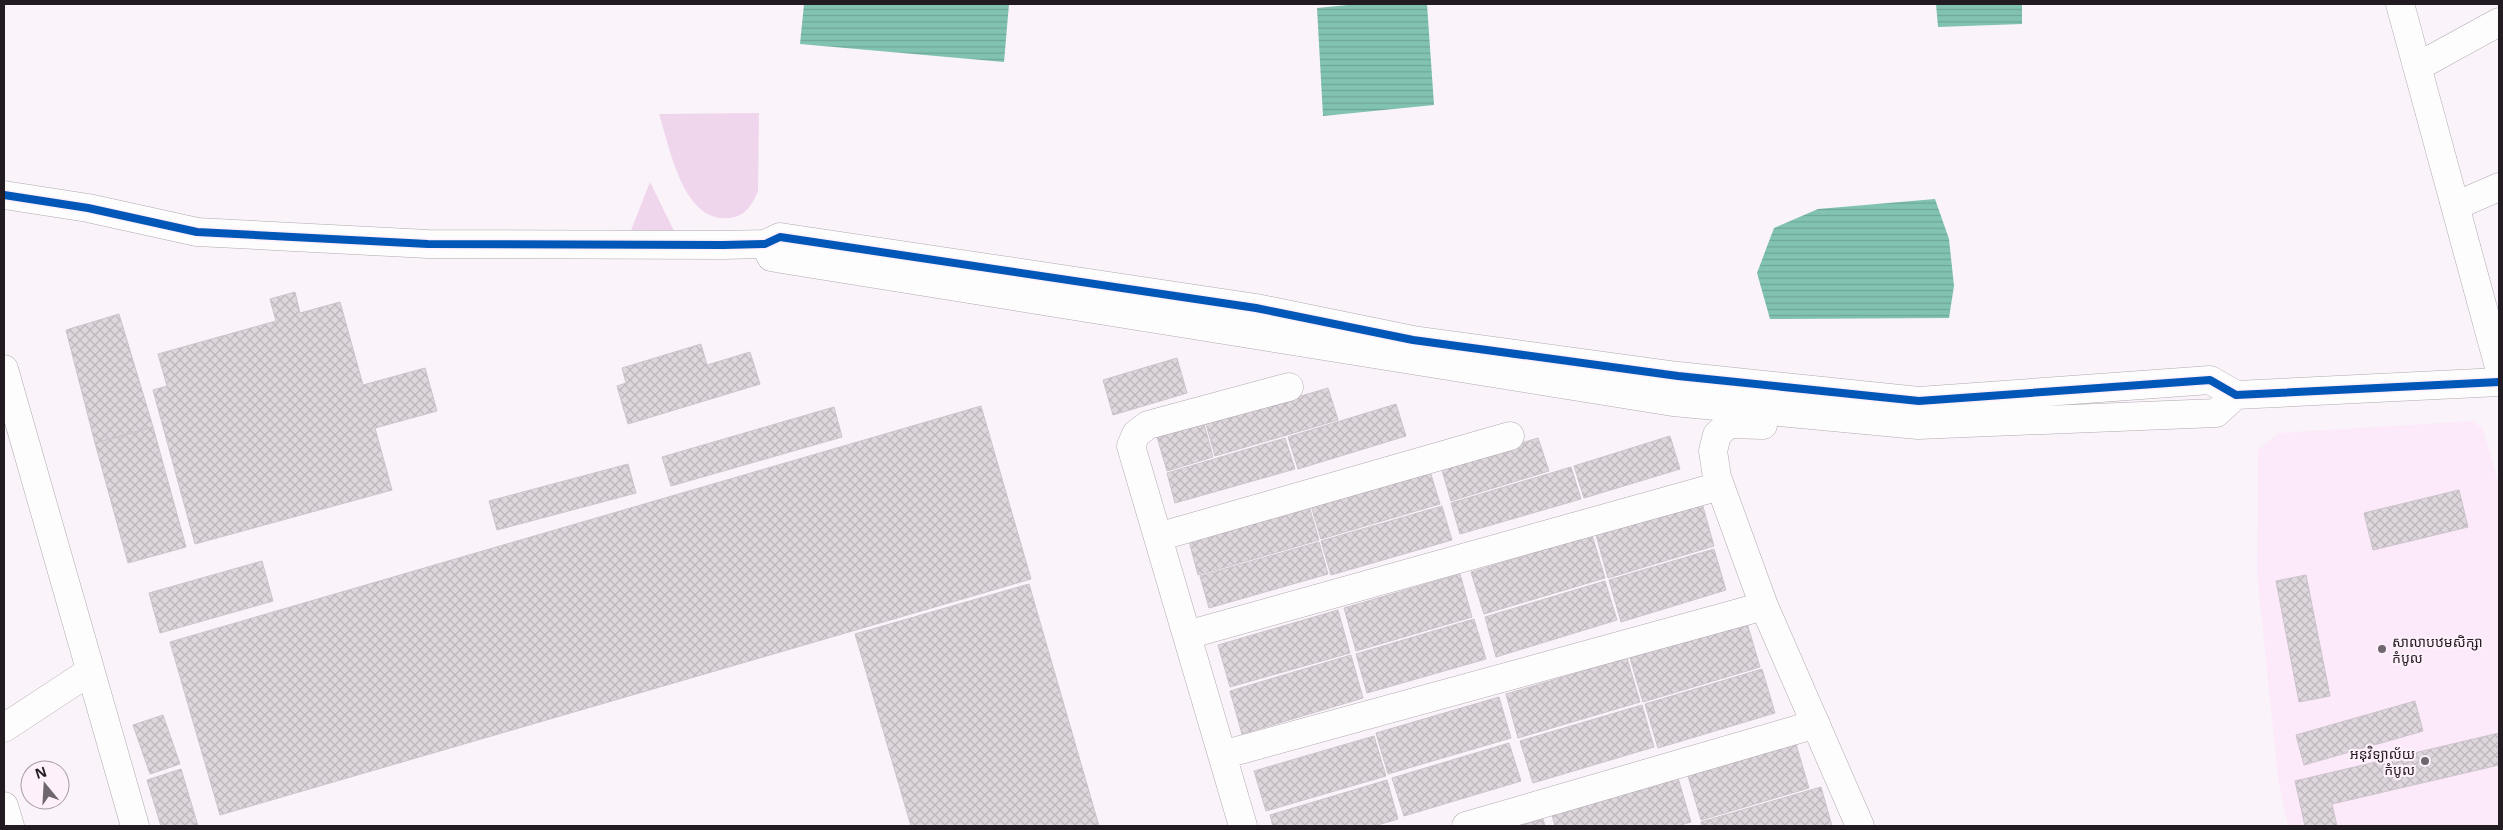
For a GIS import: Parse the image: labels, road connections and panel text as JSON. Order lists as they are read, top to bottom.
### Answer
{
  "places": ["សាលាបឋមសិក្សា កំបូល", "អនុវិទ្យាល័យ កំបូល"],
  "north": "top"
}
